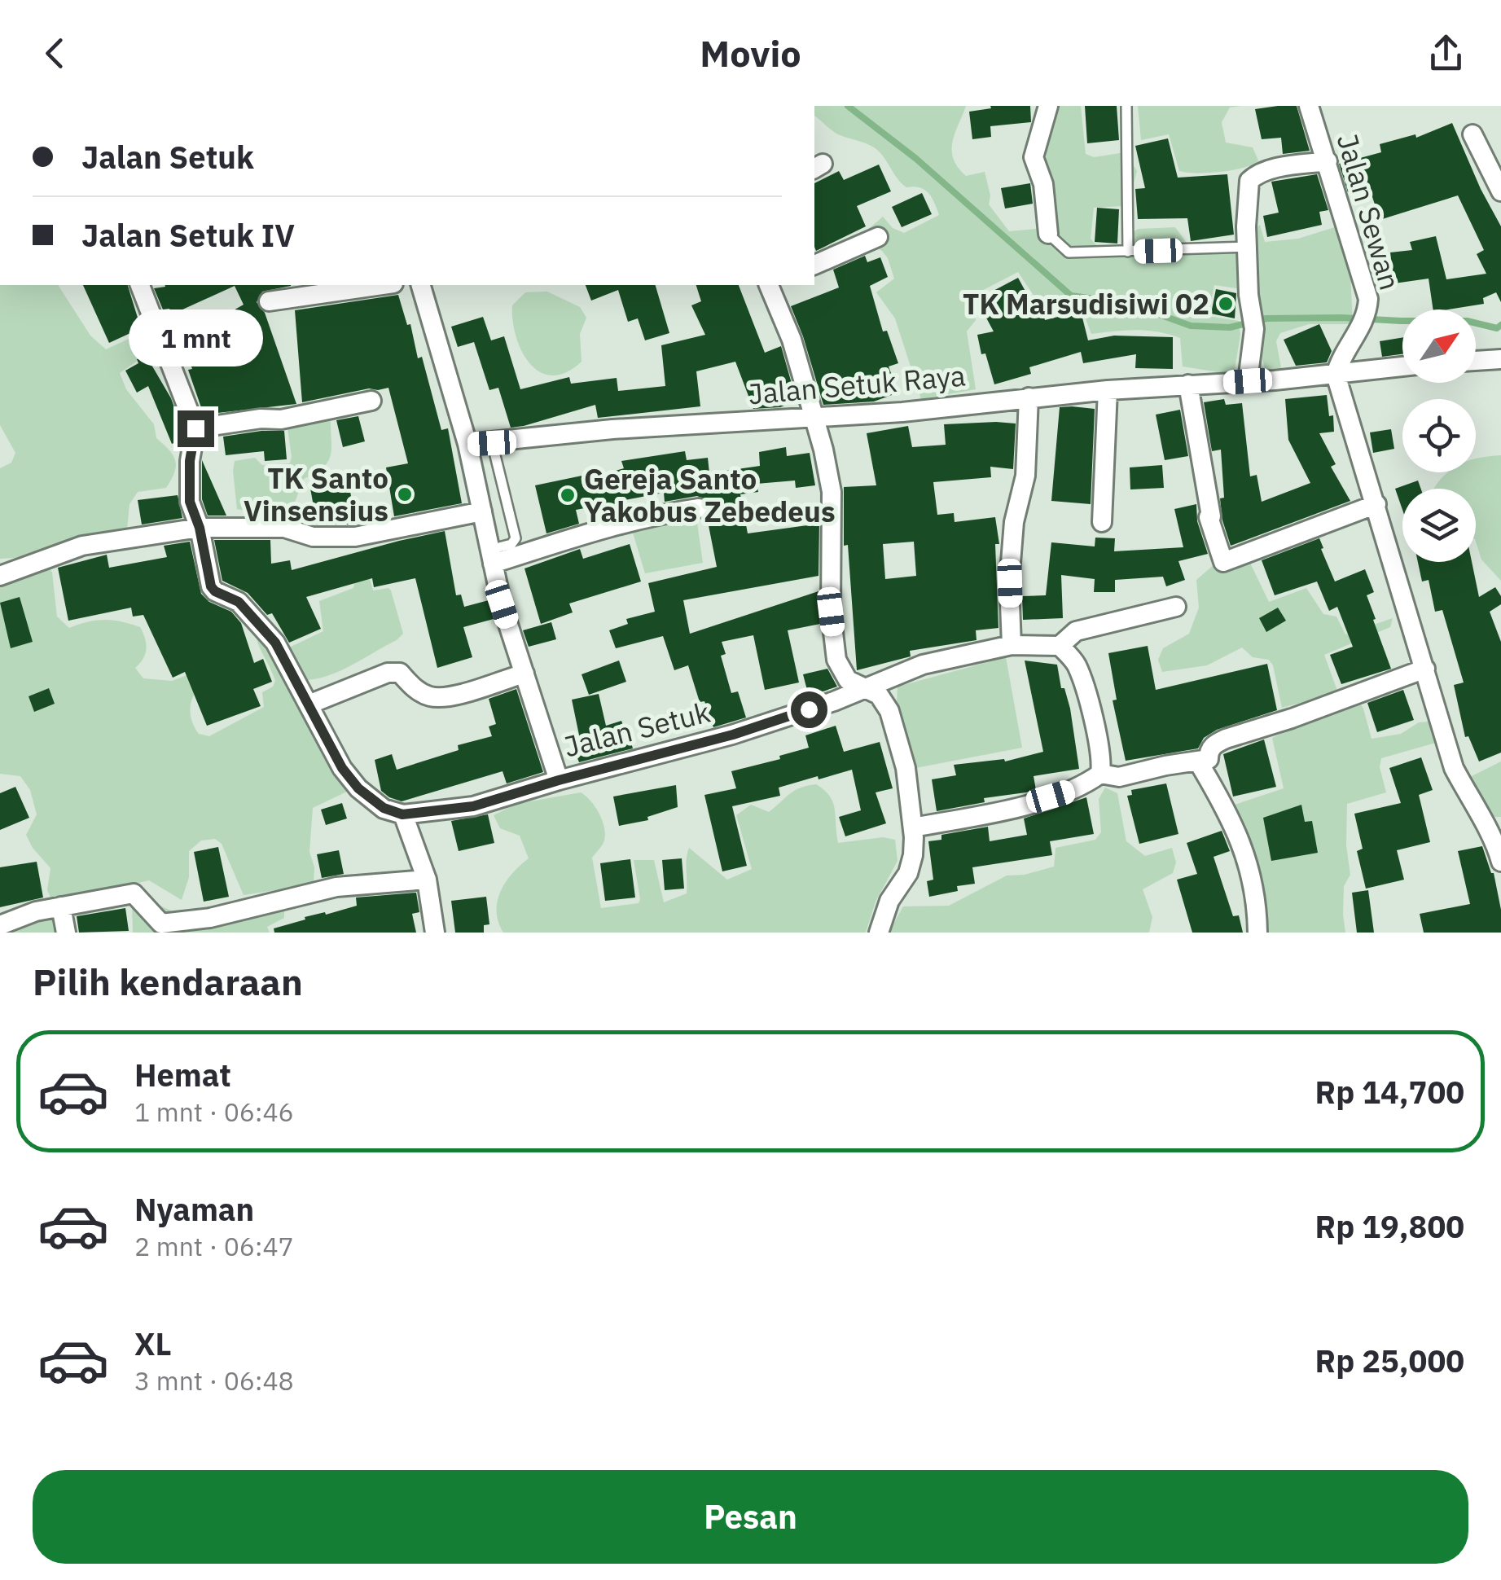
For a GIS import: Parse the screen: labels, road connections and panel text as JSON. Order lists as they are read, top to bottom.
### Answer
{
  "streets": {
    "street": ["Jalan Sewan", "Jalan Setuk Raya", "Jalan Setuk"]
  },
  "crossings": [
    ["Jalan Sewan", "Jalan Setuk Raya"],
    ["Jalan Setuk Raya", "Jalan Setuk"]
  ],
  "places": ["TK Marsudisiwi 02", "TK Santo Vinsensius", "Gereja Santo Yakobus Zebedeus"],
  "north": "top right",
  "page": {
    "header": "Movio",
    "banner": ["Jalan Setuk", "Jalan Setuk IV"],
    "bubble": "1 mnt",
    "heading": "Pilih kendaraan",
    "list": [
      {
        "name": "Hemat",
        "note": "1 mnt · 06:46",
        "value": "Rp 14,700"
      },
      {
        "name": "Nyaman",
        "note": "2 mnt · 06:47",
        "value": "Rp 19,800"
      },
      {
        "name": "XL",
        "note": "3 mnt · 06:48",
        "value": "Rp 25,000"
      }
    ],
    "buttons": "Pesan"
  }
}
